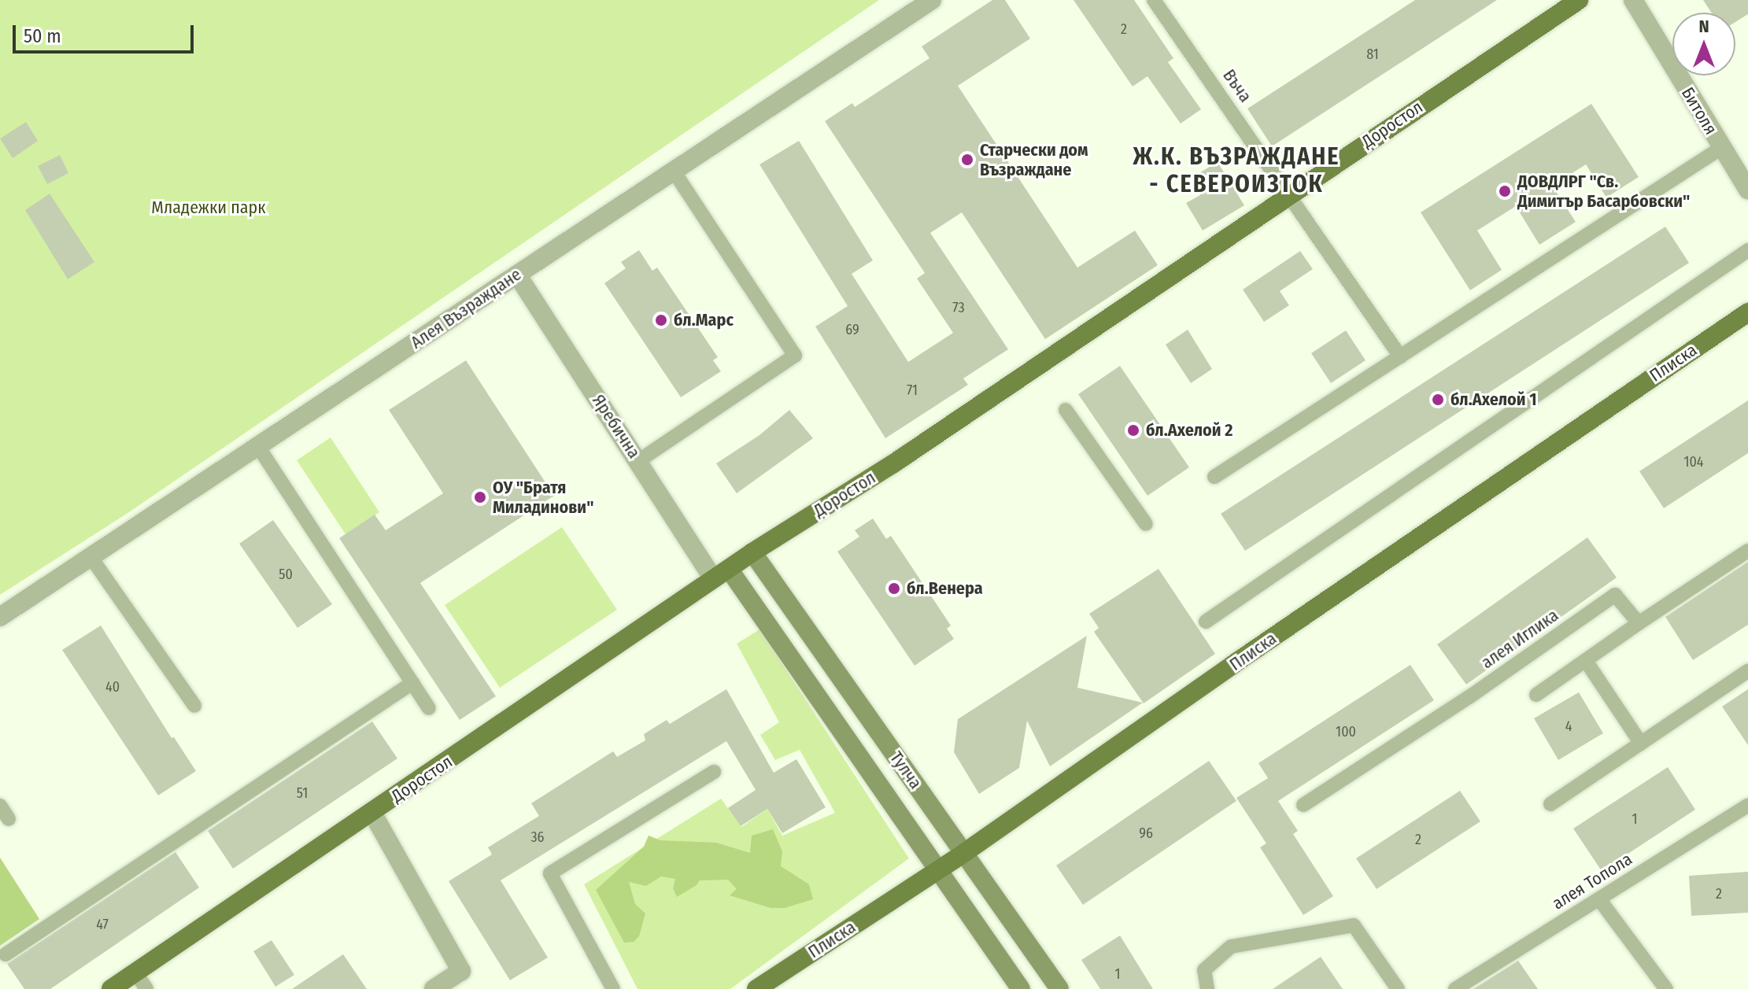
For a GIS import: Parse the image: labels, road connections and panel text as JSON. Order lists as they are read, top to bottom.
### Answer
{
  "streets": {
    "main road": ["Доростол", "Плиска", "Тулча"],
    "street": ["Битоля", "Алея Възраждане", "Яребична"],
    "lane": ["Въча", "алея Иглика", "алея Топола"]
  },
  "crossings": [
    ["Въча", "Доростол"],
    ["Доростол", "Яребична"],
    ["Доростол", "Тулча"],
    ["Алея Възраждане", "Яребична"],
    ["Плиска", "Тулча"],
    ["Яребична", "Тулча"]
  ],
  "districts": ["Ж.К. ВЪЗРАЖДАНЕ - СЕВЕРОИЗТОК"],
  "parks": ["Младежки парк"],
  "places": [
    "Старчески дом Възраждане",
    "ДОВДЛРГ \"Св. Димитър Басарбовски\"",
    "бл.Марс",
    "бл.Ахелой 1",
    "бл.Ахелой 2",
    "ОУ \"Братя Миладинови\"",
    "бл.Венера"
  ],
  "house_numbers": [
    "2",
    "81",
    "73",
    "69",
    "71",
    "104",
    "50",
    "40",
    "4",
    "100",
    "51",
    "1",
    "96",
    "36",
    "2",
    "2",
    "47",
    "1"
  ],
  "scale_bar": "50 m",
  "north": "top"
}
